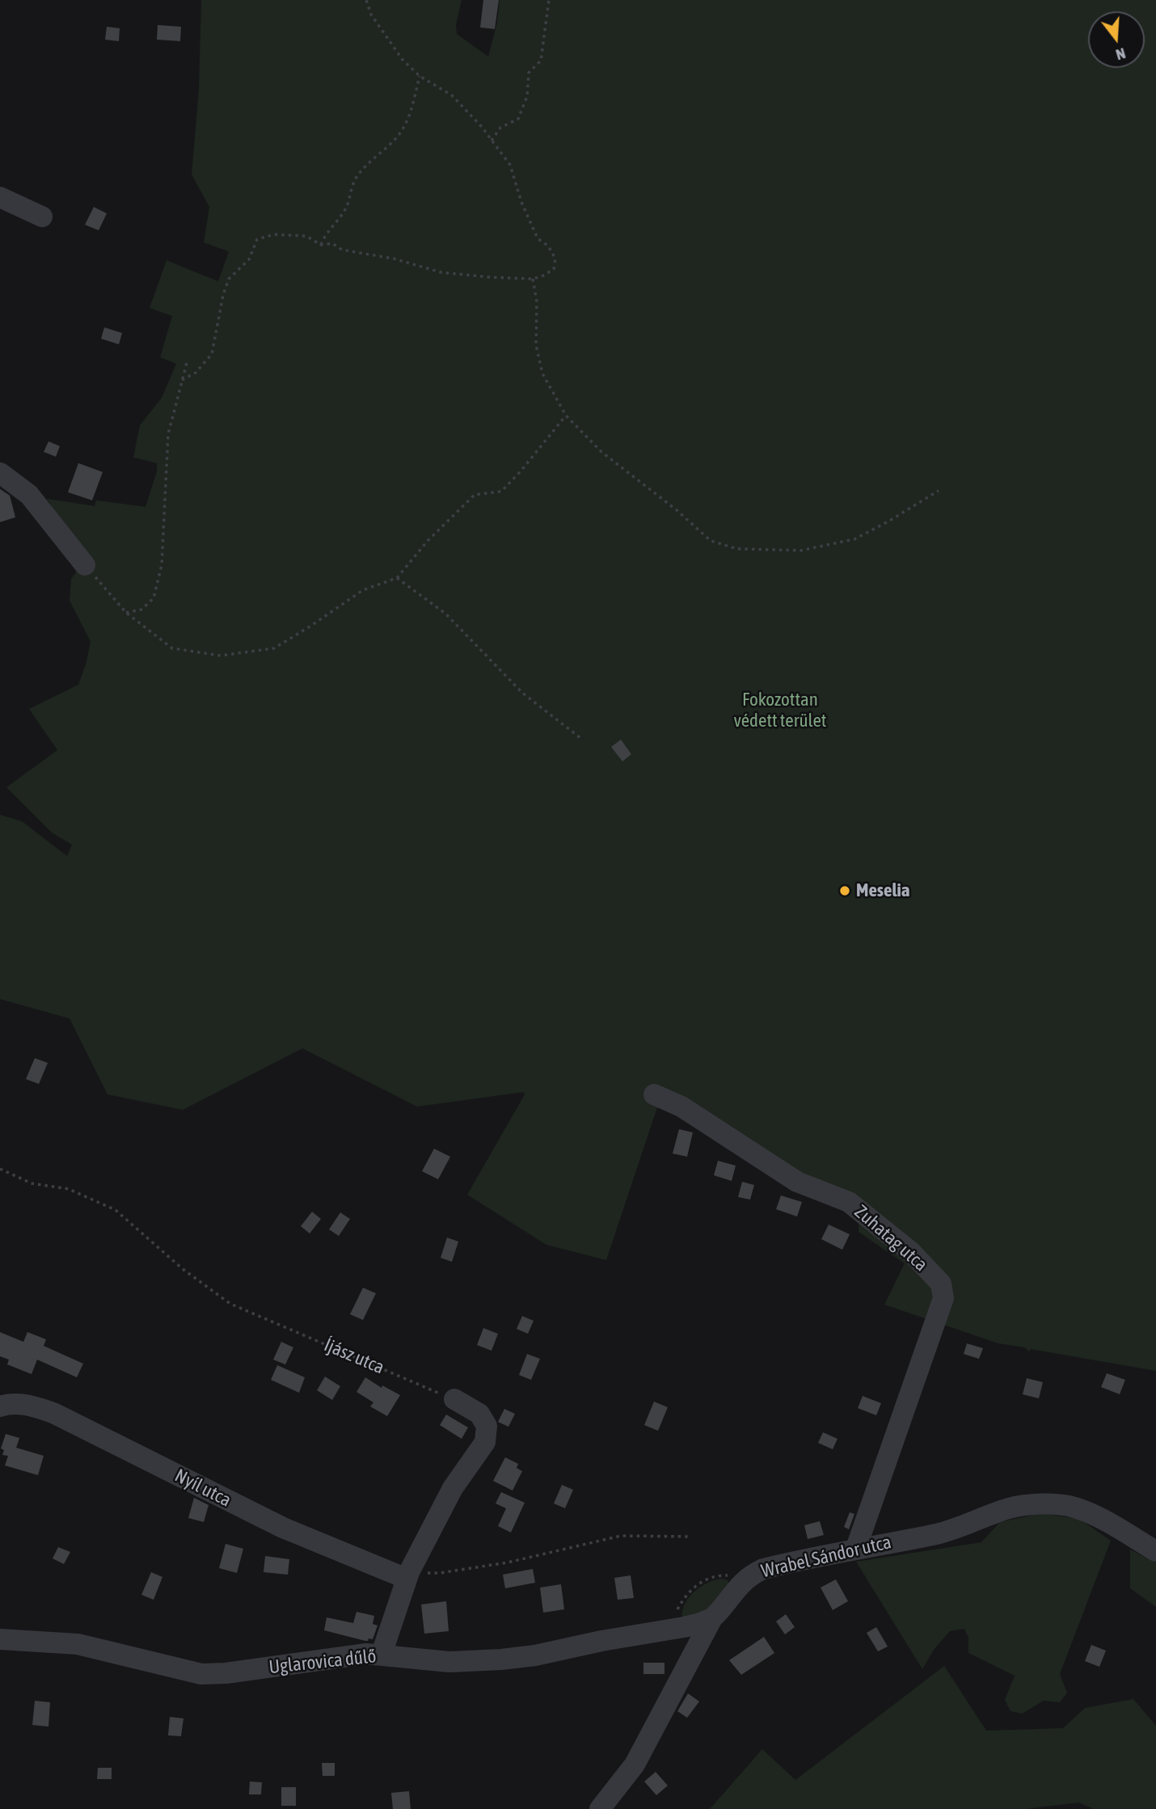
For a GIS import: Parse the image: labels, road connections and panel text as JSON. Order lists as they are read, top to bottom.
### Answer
{
  "streets": {
    "street": [
      "Zuhatag utca",
      "Nyíl utca",
      "Wrabel Sándor utca",
      "Uglarovica dűlő"
    ],
    "path": ["Íjász utca"]
  },
  "crossings": [
    ["Zuhatag utca", "Wrabel Sándor utca"],
    ["Wrabel Sándor utca", "Uglarovica dűlő"]
  ],
  "parks": ["Fokozottan védett terület"],
  "places": ["Meselia"],
  "north": "bottom"
}
